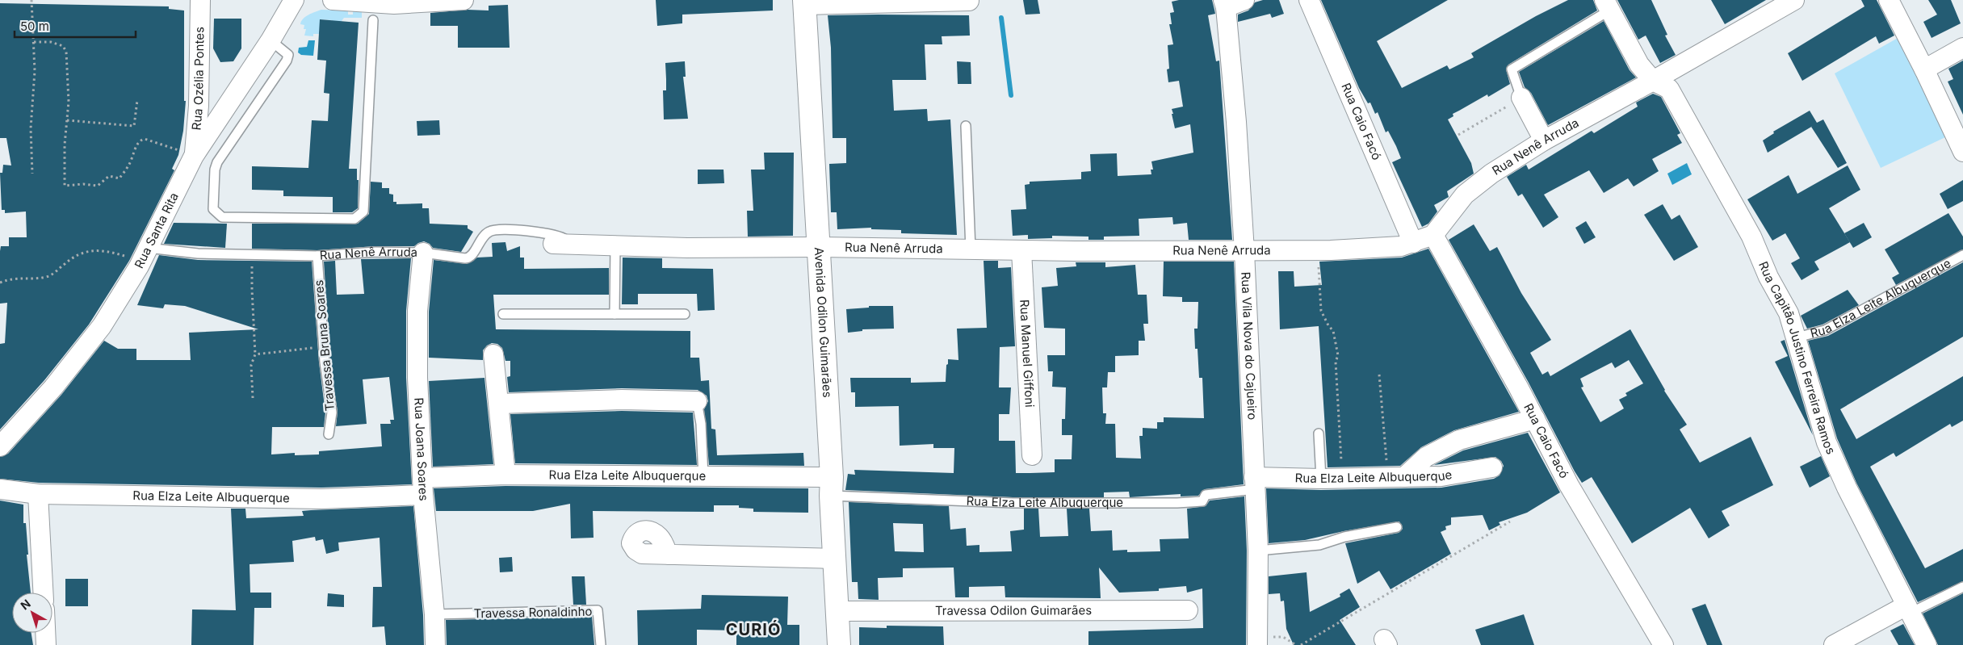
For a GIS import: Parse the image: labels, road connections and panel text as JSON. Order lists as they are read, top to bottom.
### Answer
{
  "streets": {
    "street": [
      "Rua Ozélia Pontes",
      "Rua Caio Facó",
      "Rua Nenê Arruda",
      "Rua Santa Rita",
      "Rua Elza Leite Albuquerque",
      "Avenida Odilon Guimarães",
      "Rua Vila Nova do Cajueiro",
      "Rua Manuel Giffoni",
      "Rua Capitão Justino Ferreira Ramos",
      "Rua Joana Soares",
      "Travessa Odilon Guimarães"
    ],
    "lane": ["Travessa Bruna Soares", "Travessa Ronaldinho"]
  },
  "crossings": [
    ["Rua Ozélia Pontes", "Rua Santa Rita"],
    ["Rua Caio Facó", "Rua Nenê Arruda"],
    ["Rua Nenê Arruda", "Rua Santa Rita"],
    ["Rua Nenê Arruda", "Avenida Odilon Guimarães"],
    ["Rua Nenê Arruda", "Travessa Bruna Soares"],
    ["Rua Nenê Arruda", "Rua Vila Nova do Cajueiro"],
    ["Rua Nenê Arruda", "Rua Manuel Giffoni"],
    ["Rua Nenê Arruda", "Rua Capitão Justino Ferreira Ramos"],
    ["Rua Nenê Arruda", "Rua Joana Soares"],
    ["Rua Elza Leite Albuquerque", "Avenida Odilon Guimarães"],
    ["Rua Elza Leite Albuquerque", "Rua Vila Nova do Cajueiro"],
    ["Rua Elza Leite Albuquerque", "Rua Capitão Justino Ferreira Ramos"],
    ["Rua Elza Leite Albuquerque", "Rua Joana Soares"],
    ["Avenida Odilon Guimarães", "Travessa Odilon Guimarães"],
    ["Rua Joana Soares", "Travessa Ronaldinho"]
  ],
  "districts": ["CURIÓ"],
  "scale_bar": "50 m",
  "north": "top left"
}
